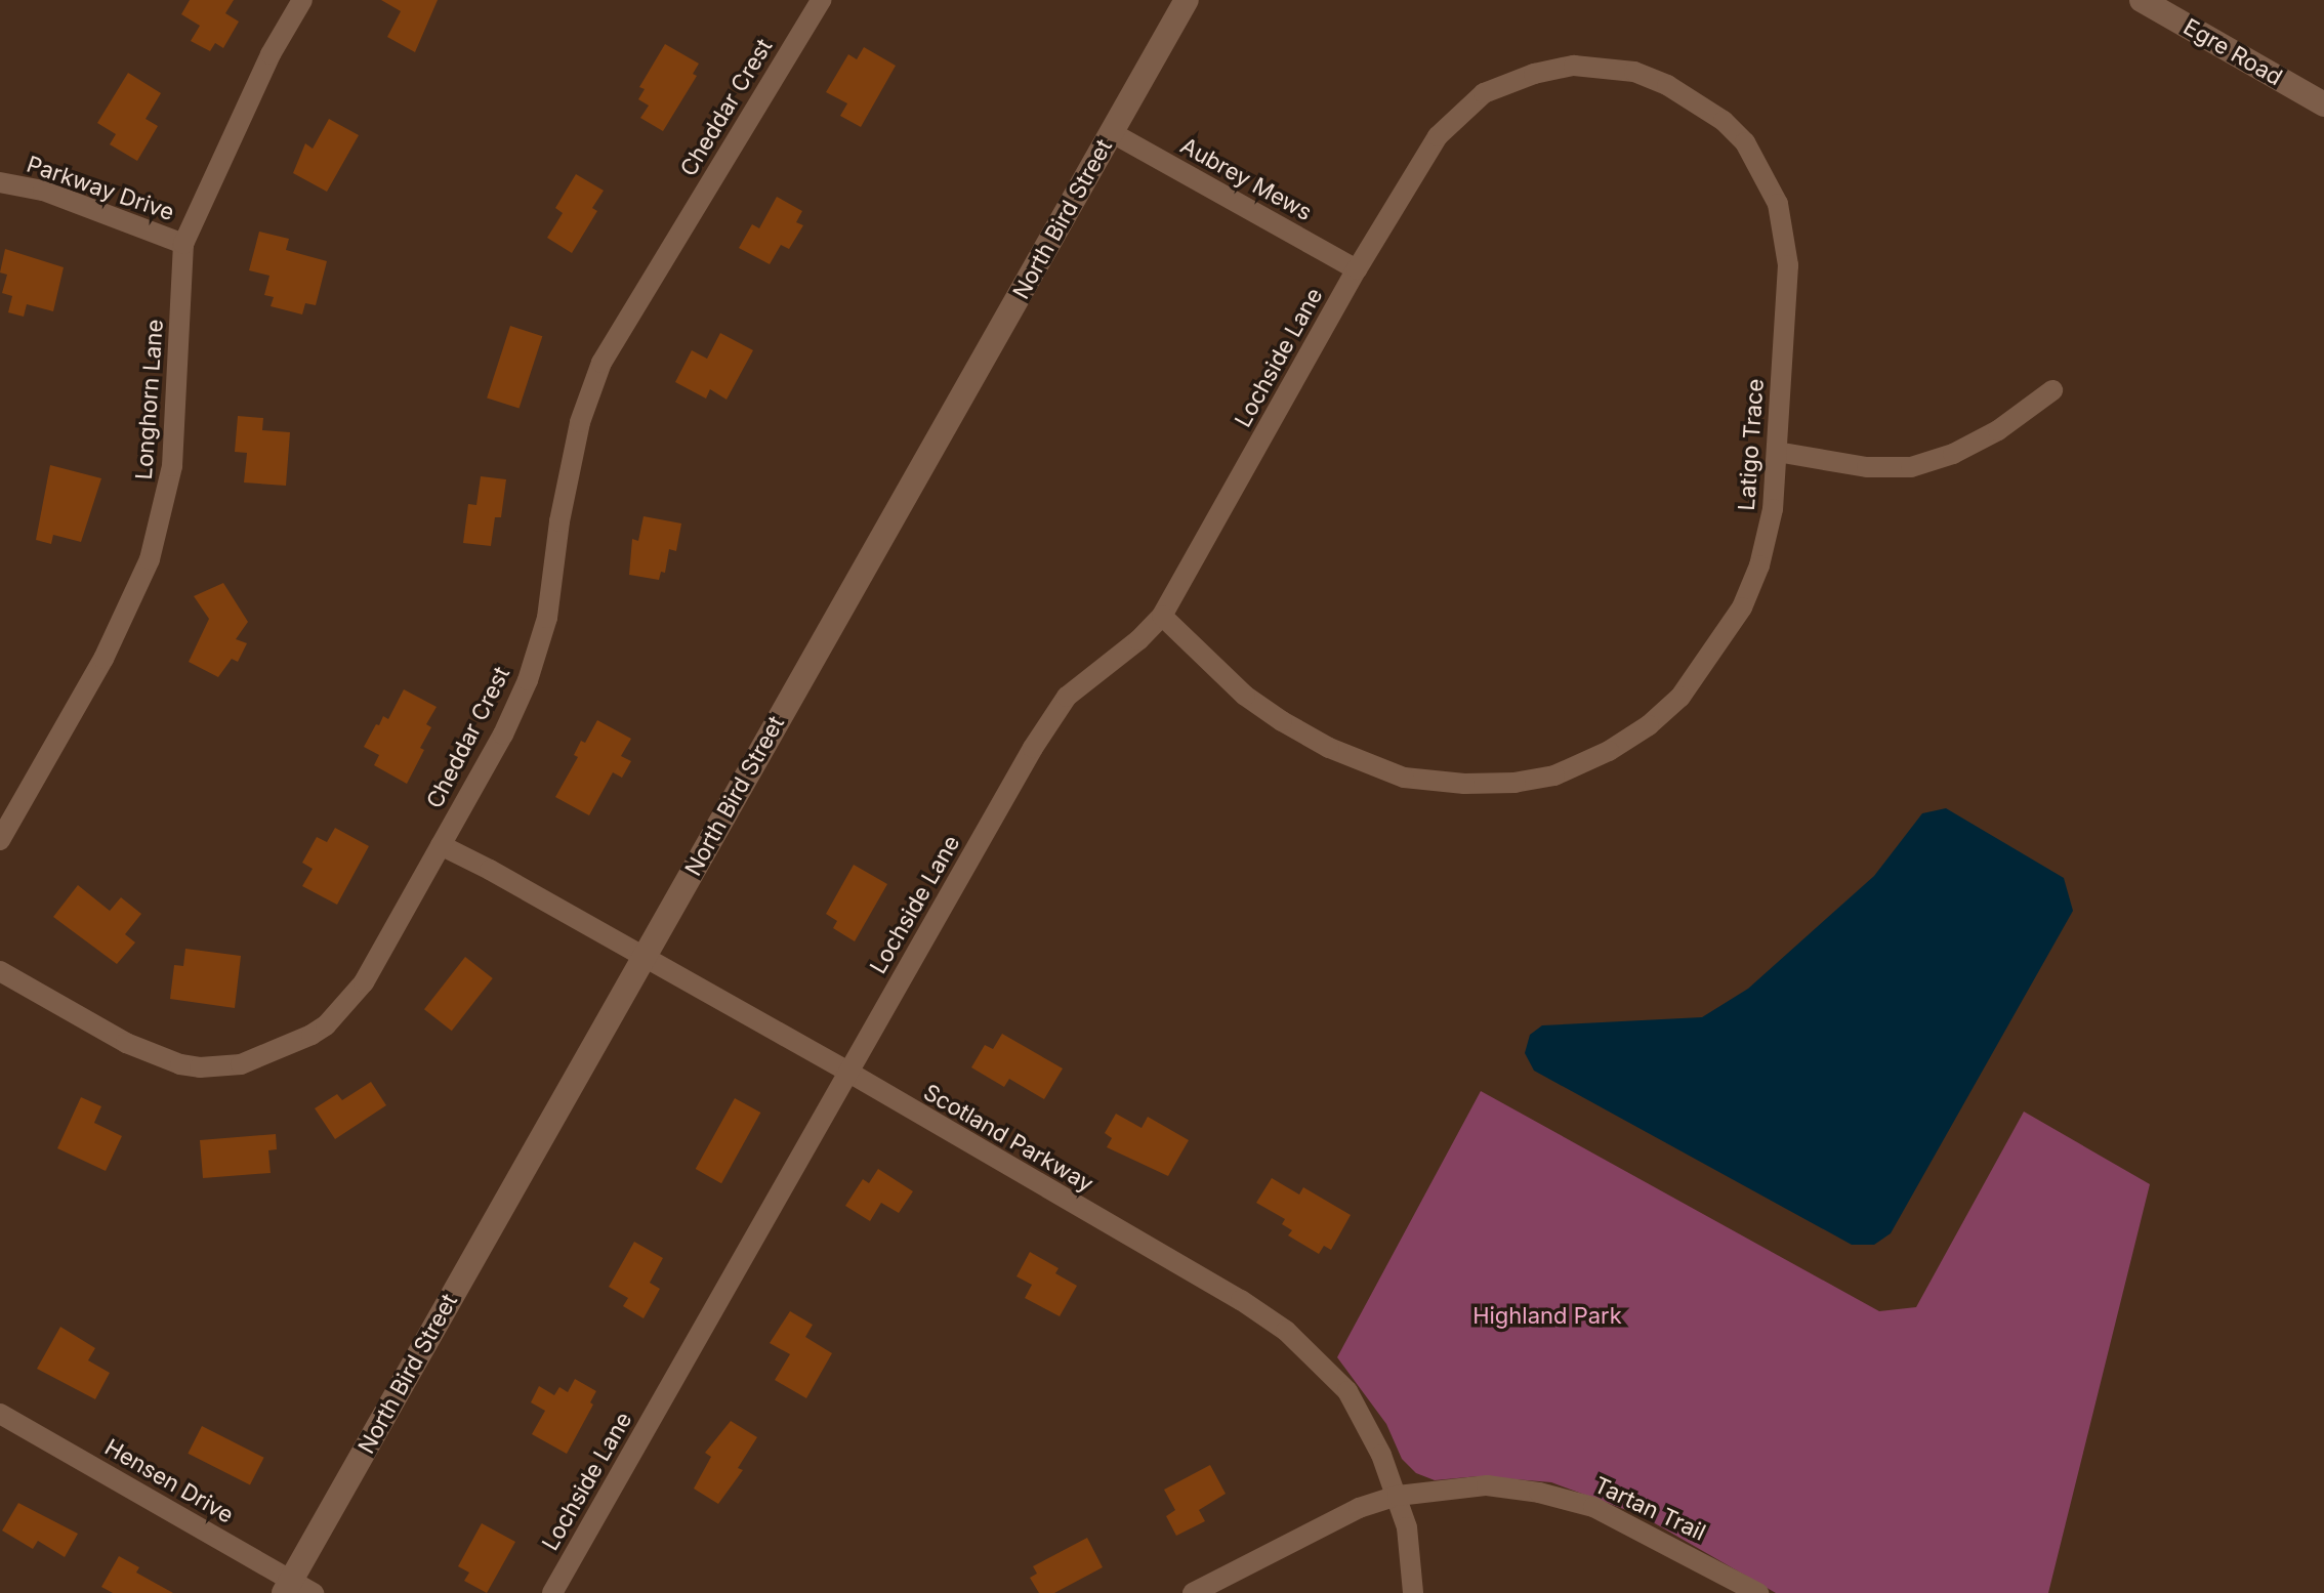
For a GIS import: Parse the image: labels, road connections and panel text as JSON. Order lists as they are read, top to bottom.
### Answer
{
  "streets": {
    "street": [
      "Egre Road",
      "Cheddar Crest",
      "Aubrey Mews",
      "Parkway Drive",
      "North Bird Street",
      "Lochside Lane",
      "Longhorn Lane",
      "Latigo Trace",
      "Scotland Parkway",
      "Hensen Drive",
      "Tartan Trail"
    ]
  },
  "crossings": [
    ["Cheddar Crest", "Scotland Parkway"],
    ["Aubrey Mews", "North Bird Street"],
    ["Aubrey Mews", "Lochside Lane"],
    ["Aubrey Mews", "Latigo Trace"],
    ["Parkway Drive", "Longhorn Lane"],
    ["North Bird Street", "Scotland Parkway"],
    ["North Bird Street", "Hensen Drive"],
    ["Lochside Lane", "Latigo Trace"],
    ["Lochside Lane", "Scotland Parkway"],
    ["Scotland Parkway", "Tartan Trail"]
  ],
  "parks": ["Highland Park"]
}
